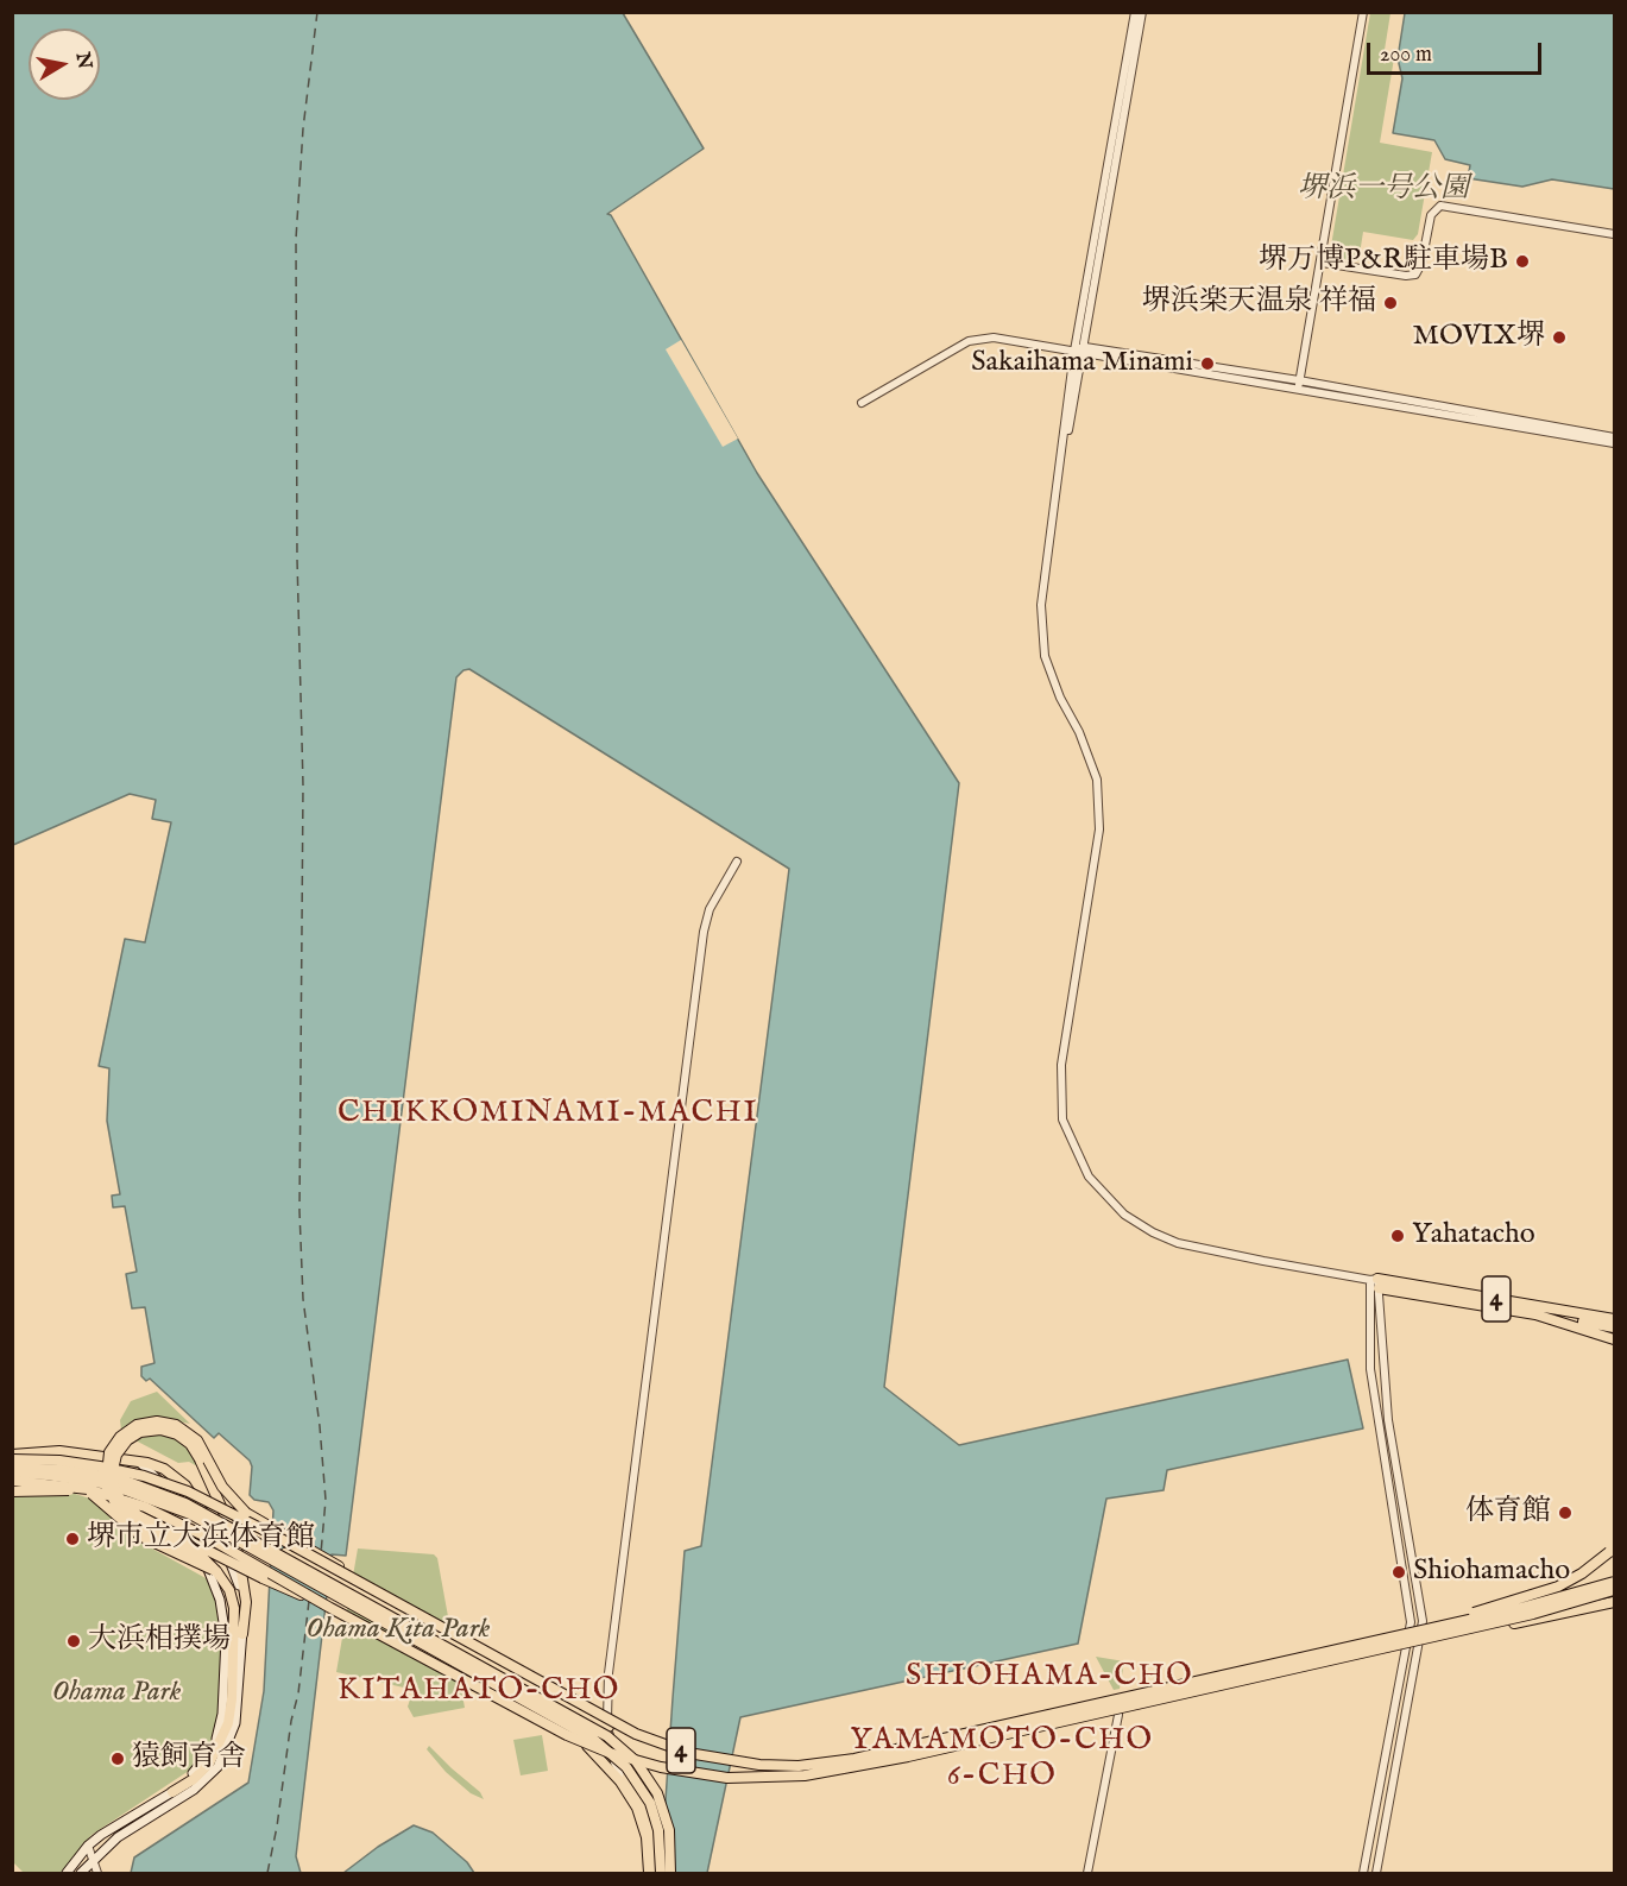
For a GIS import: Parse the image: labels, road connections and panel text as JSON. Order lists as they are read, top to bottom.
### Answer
{
  "streets": {
    "highway": ["4"]
  },
  "districts": [
    "CHIKKOMINAMI-MACHI",
    "SHIOHAMA-CHO",
    "KITAHATO-CHO",
    "YAMAMOTO-CHO 6-CHO"
  ],
  "parks": ["堺浜一号公園", "Ohama Kita Park", "Ohama Park"],
  "places": [
    "堺万博P&R駐車場B",
    "堺浜楽天温泉 祥福",
    "MOVIX堺",
    "Sakaihama Minami",
    "Yahatacho",
    "体育館",
    "堺市立大浜体育館",
    "Shiohamacho",
    "大浜相撲場",
    "猿飼育舎"
  ],
  "scale_bar": "200 m",
  "north": "right"
}
